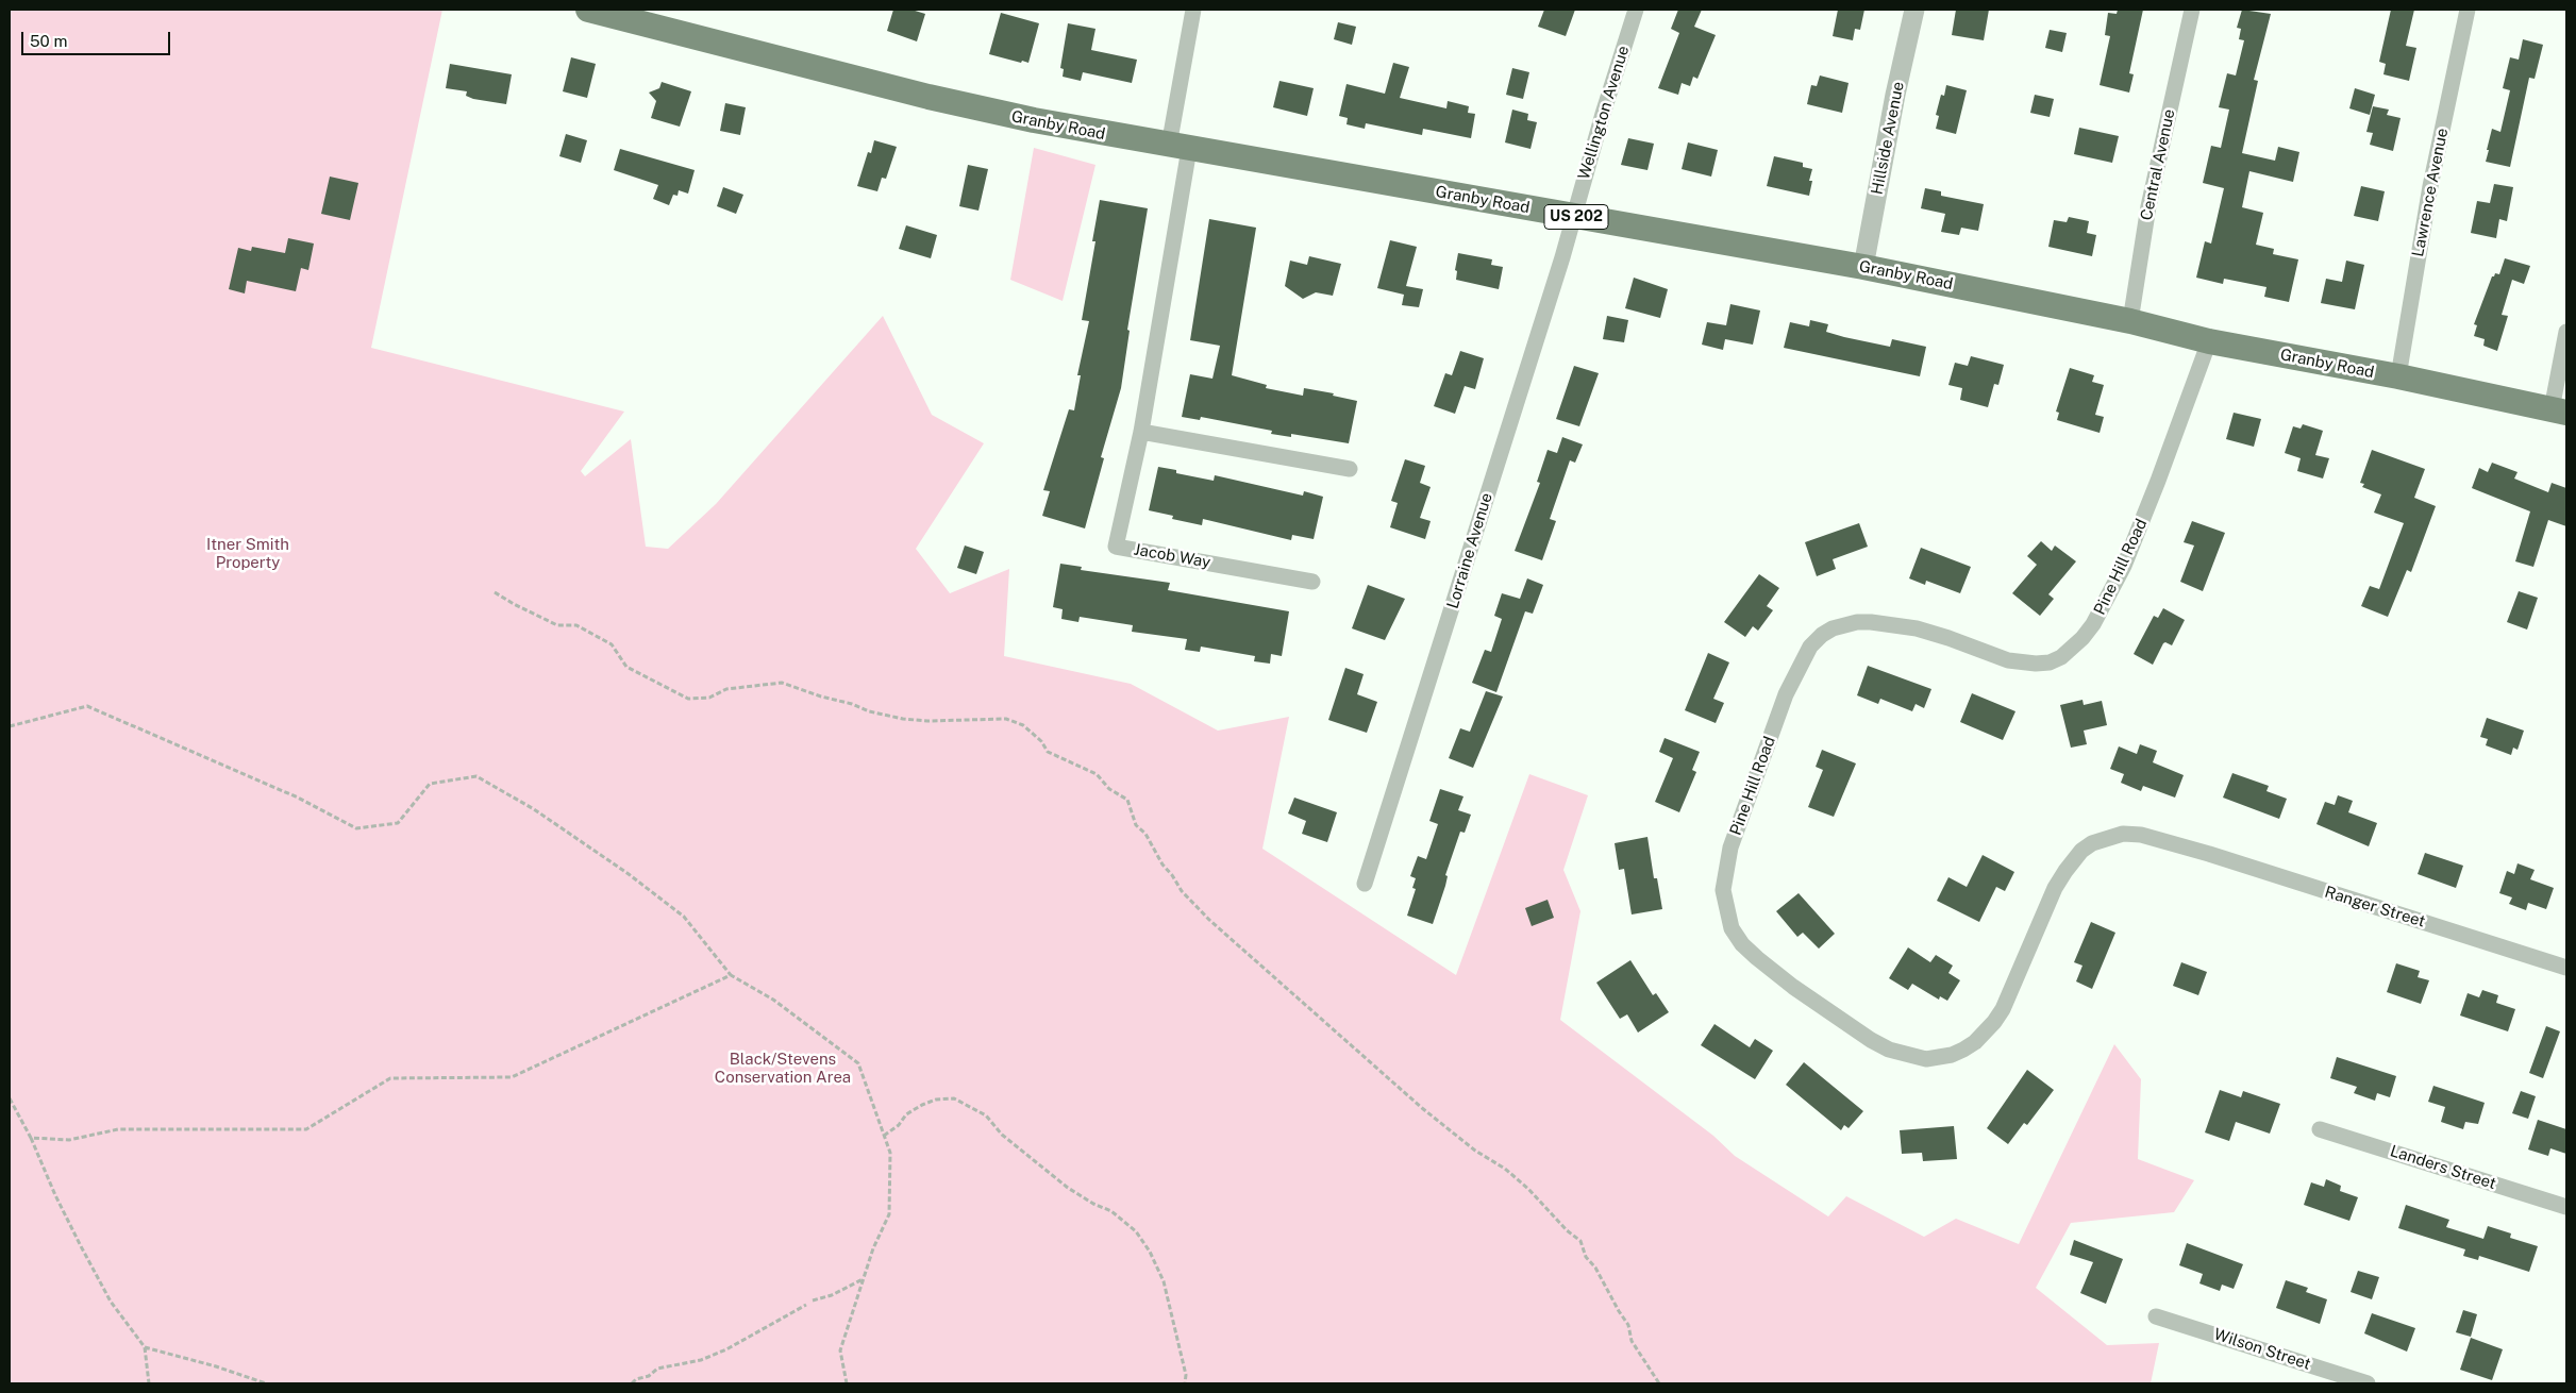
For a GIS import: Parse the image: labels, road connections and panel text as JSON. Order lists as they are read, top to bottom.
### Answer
{
  "streets": {
    "main road": ["Granby Road", "US 202"],
    "street": [
      "Wellington Avenue",
      "Hillside Avenue",
      "Central Avenue",
      "Lawrence Avenue",
      "Lorraine Avenue",
      "Jacob Way",
      "Pine Hill Road",
      "Ranger Street",
      "Landers Street",
      "Wilson Street"
    ]
  },
  "crossings": [
    ["Wellington Avenue", "Granby Road"],
    ["Wellington Avenue", "Lorraine Avenue"],
    ["Granby Road", "Hillside Avenue"],
    ["Granby Road", "Central Avenue"],
    ["Granby Road", "Lawrence Avenue"],
    ["Granby Road", "Lorraine Avenue"],
    ["Granby Road", "Jacob Way"],
    ["Granby Road", "Pine Hill Road"],
    ["Pine Hill Road", "Ranger Street"]
  ],
  "parks": ["Itner Smith Property", "Black/Stevens Conservation Area"],
  "scale_bar": "50 m"
}
